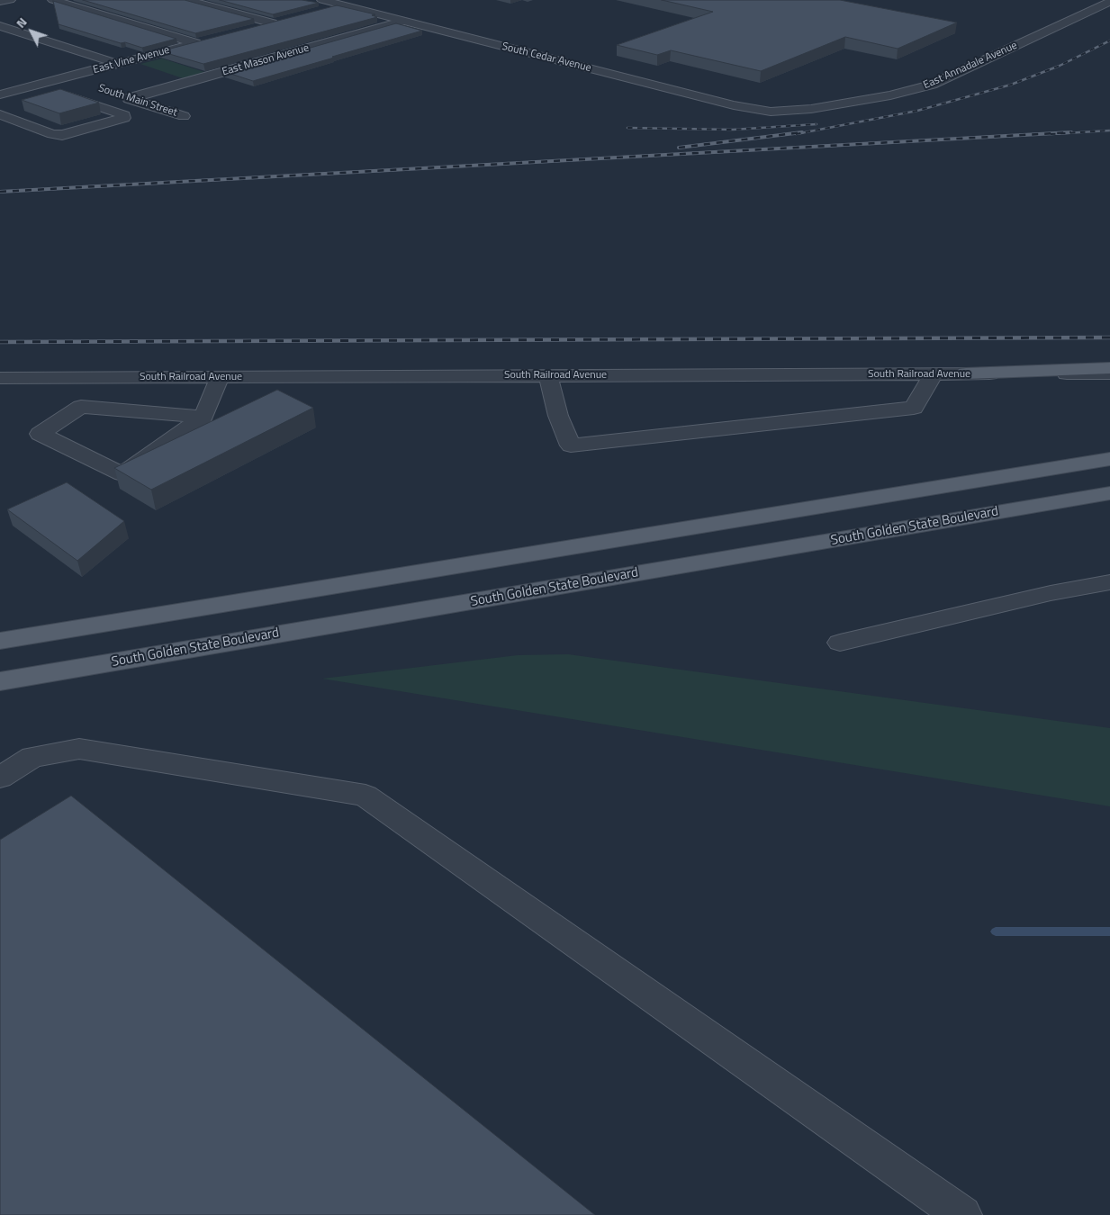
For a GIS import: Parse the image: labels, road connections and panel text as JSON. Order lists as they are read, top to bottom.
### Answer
{
  "streets": {
    "main road": ["South Golden State Boulevard"],
    "street": [
      "South Cedar Avenue",
      "East Vine Avenue",
      "East Mason Avenue",
      "East Annadale Avenue",
      "South Main Street",
      "South Railroad Avenue"
    ]
  },
  "crossings": [
    ["South Cedar Avenue", "East Mason Avenue"],
    ["South Cedar Avenue", "East Annadale Avenue"],
    ["East Vine Avenue", "South Main Street"],
    ["East Mason Avenue", "South Main Street"]
  ],
  "north": "top left"
}
